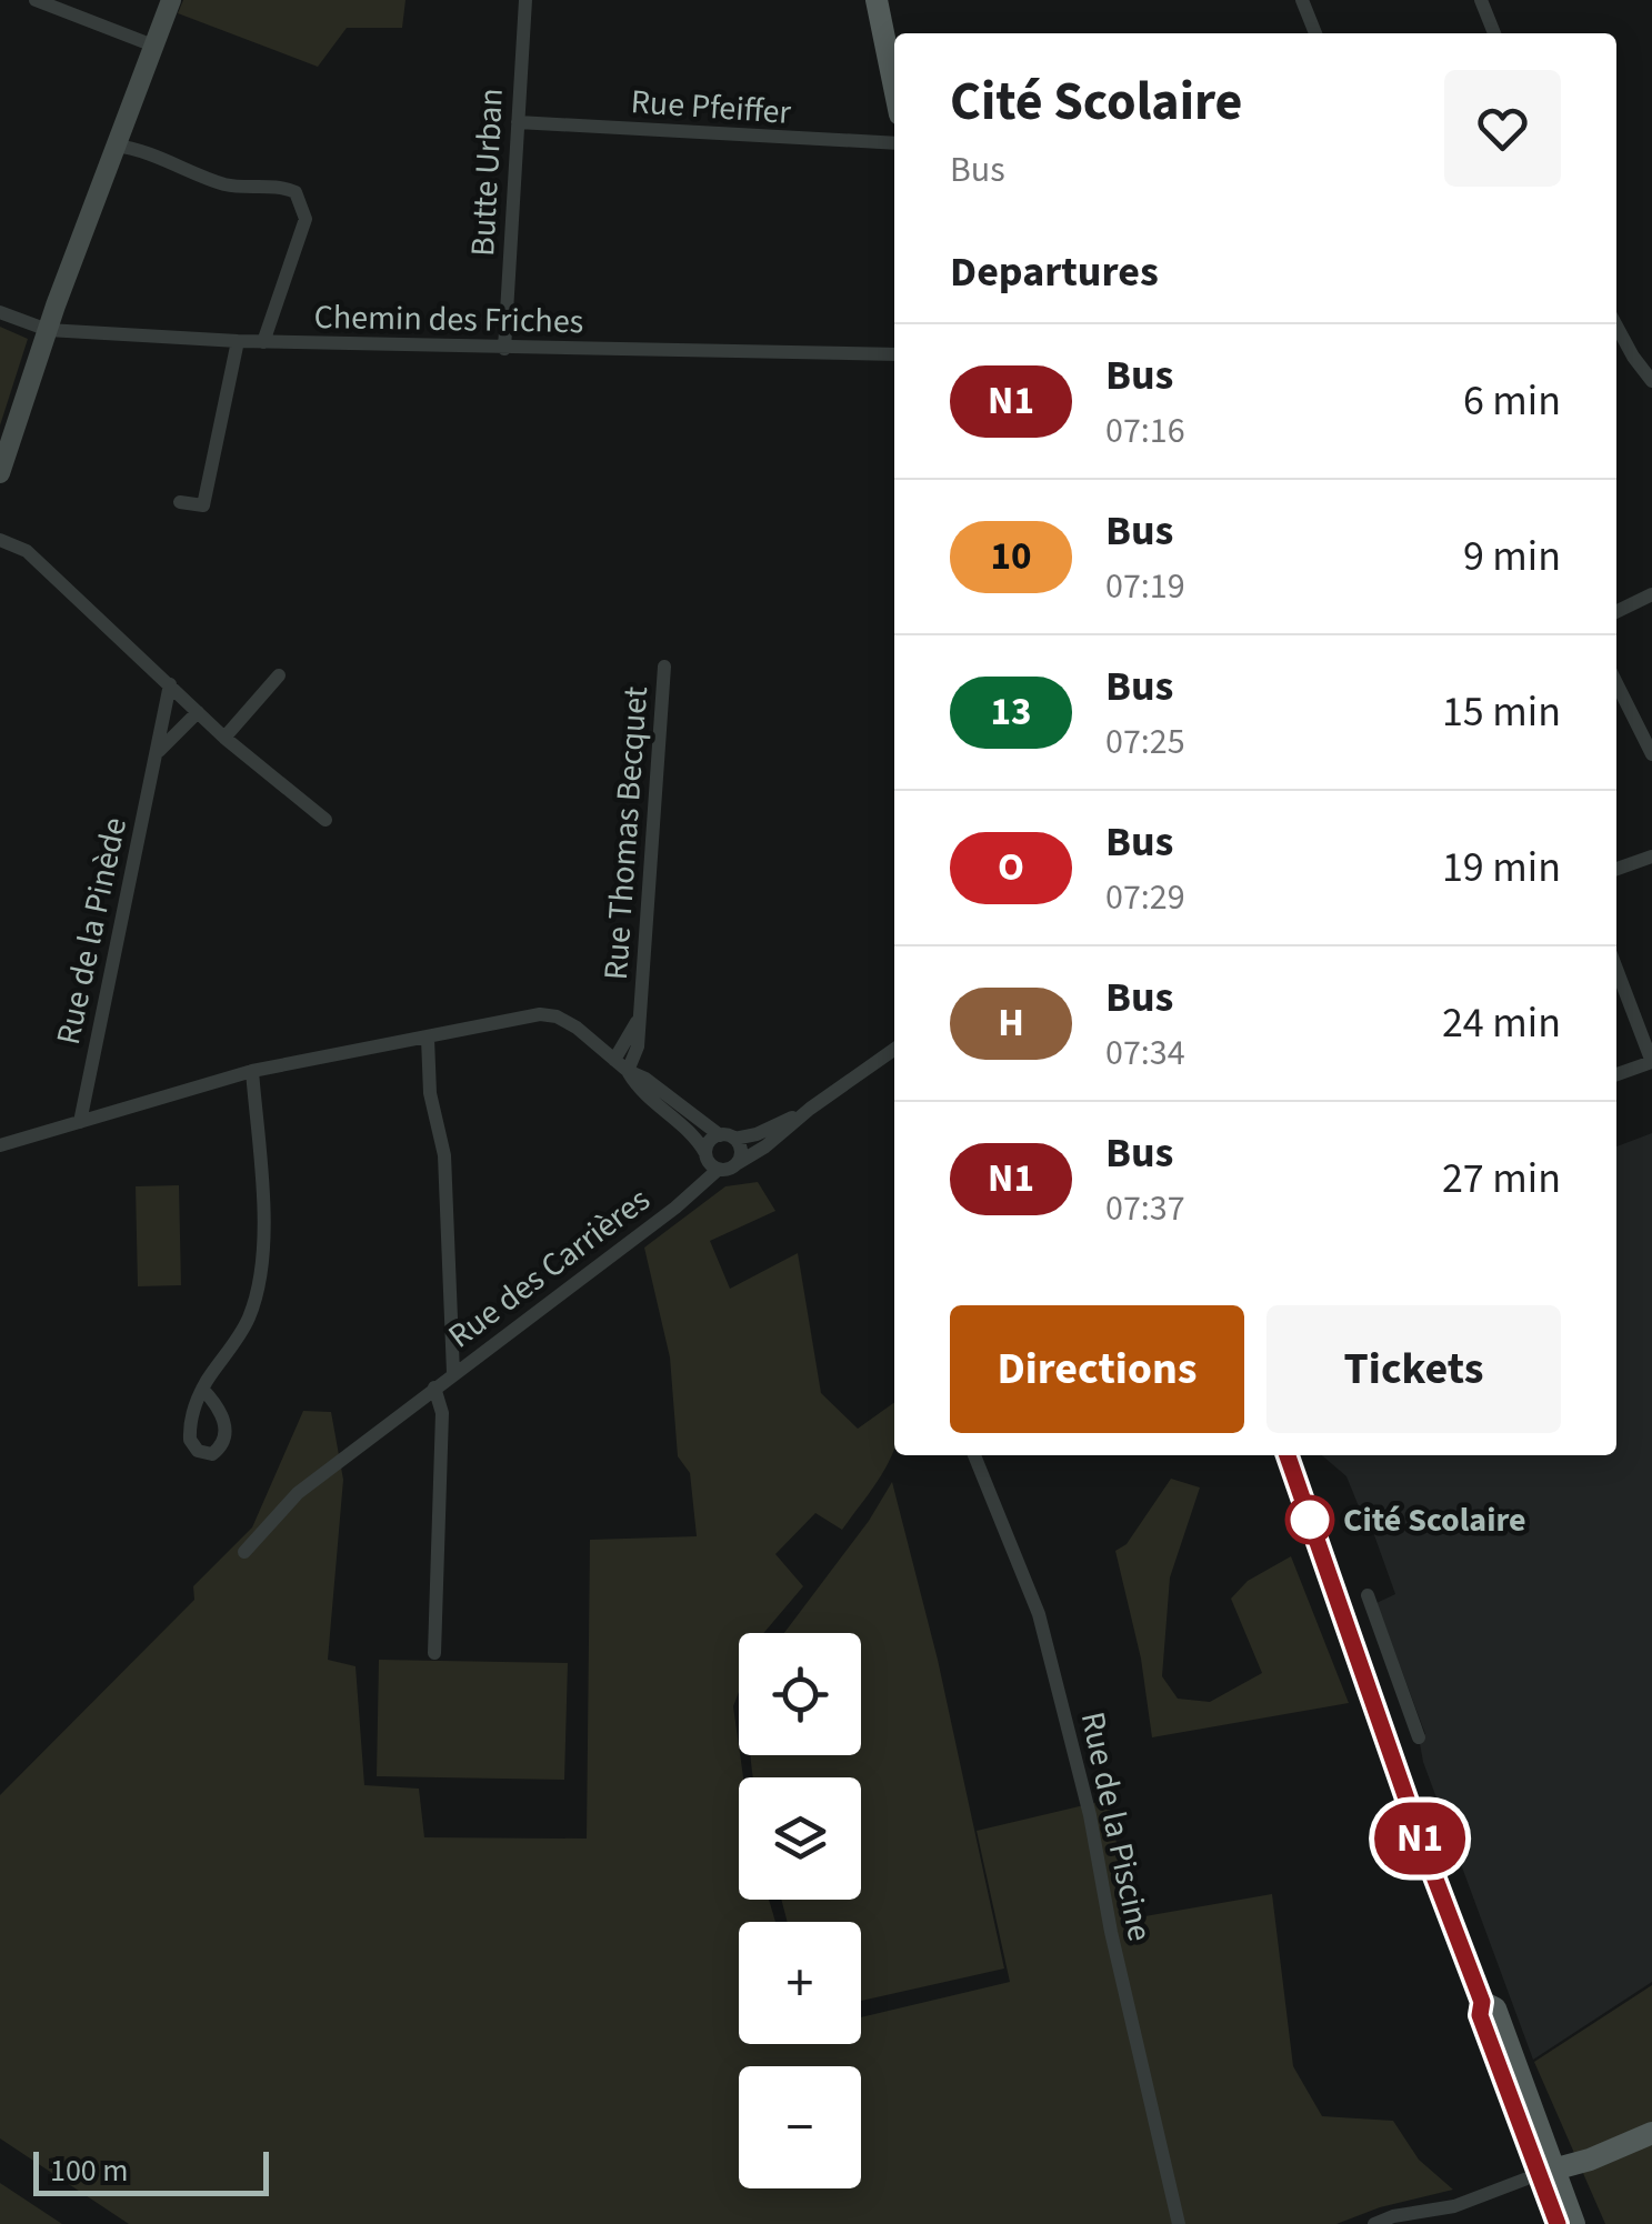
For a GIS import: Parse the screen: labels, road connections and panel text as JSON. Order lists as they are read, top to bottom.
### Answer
{
  "streets": {
    "street": [
      "Rue Pfeiffer",
      "Butte Urban",
      "Chemin des Friches",
      "Rue Thomas Becquet",
      "Rue de la Pinède",
      "Rue des Carrières",
      "Rue de la Piscine"
    ]
  },
  "crossings": [
    ["Rue Pfeiffer", "Butte Urban"],
    ["Butte Urban", "Chemin des Friches"]
  ],
  "places": ["Cité Scolaire"],
  "lines": ["bus line N1"],
  "scale_bar": "100 m",
  "page": {
    "on_map": "N1",
    "heading": [
      ["Cité Scolaire", "Bus"],
      "Departures"
    ],
    "list": [
      {
        "mark": "N1",
        "name": "Bus",
        "note": "07:16",
        "value": "6 min"
      },
      {
        "mark": "10",
        "name": "Bus",
        "note": "07:19",
        "value": "9 min"
      },
      {
        "mark": "13",
        "name": "Bus",
        "note": "07:25",
        "value": "15 min"
      },
      {
        "mark": "O",
        "name": "Bus",
        "note": "07:29",
        "value": "19 min"
      },
      {
        "mark": "H",
        "name": "Bus",
        "note": "07:34",
        "value": "24 min"
      },
      {
        "mark": "N1",
        "name": "Bus",
        "note": "07:37",
        "value": "27 min"
      }
    ],
    "buttons": ["Directions", "Tickets"],
    "map_buttons": ["+", "−"],
    "scale": "100 m"
  }
}
